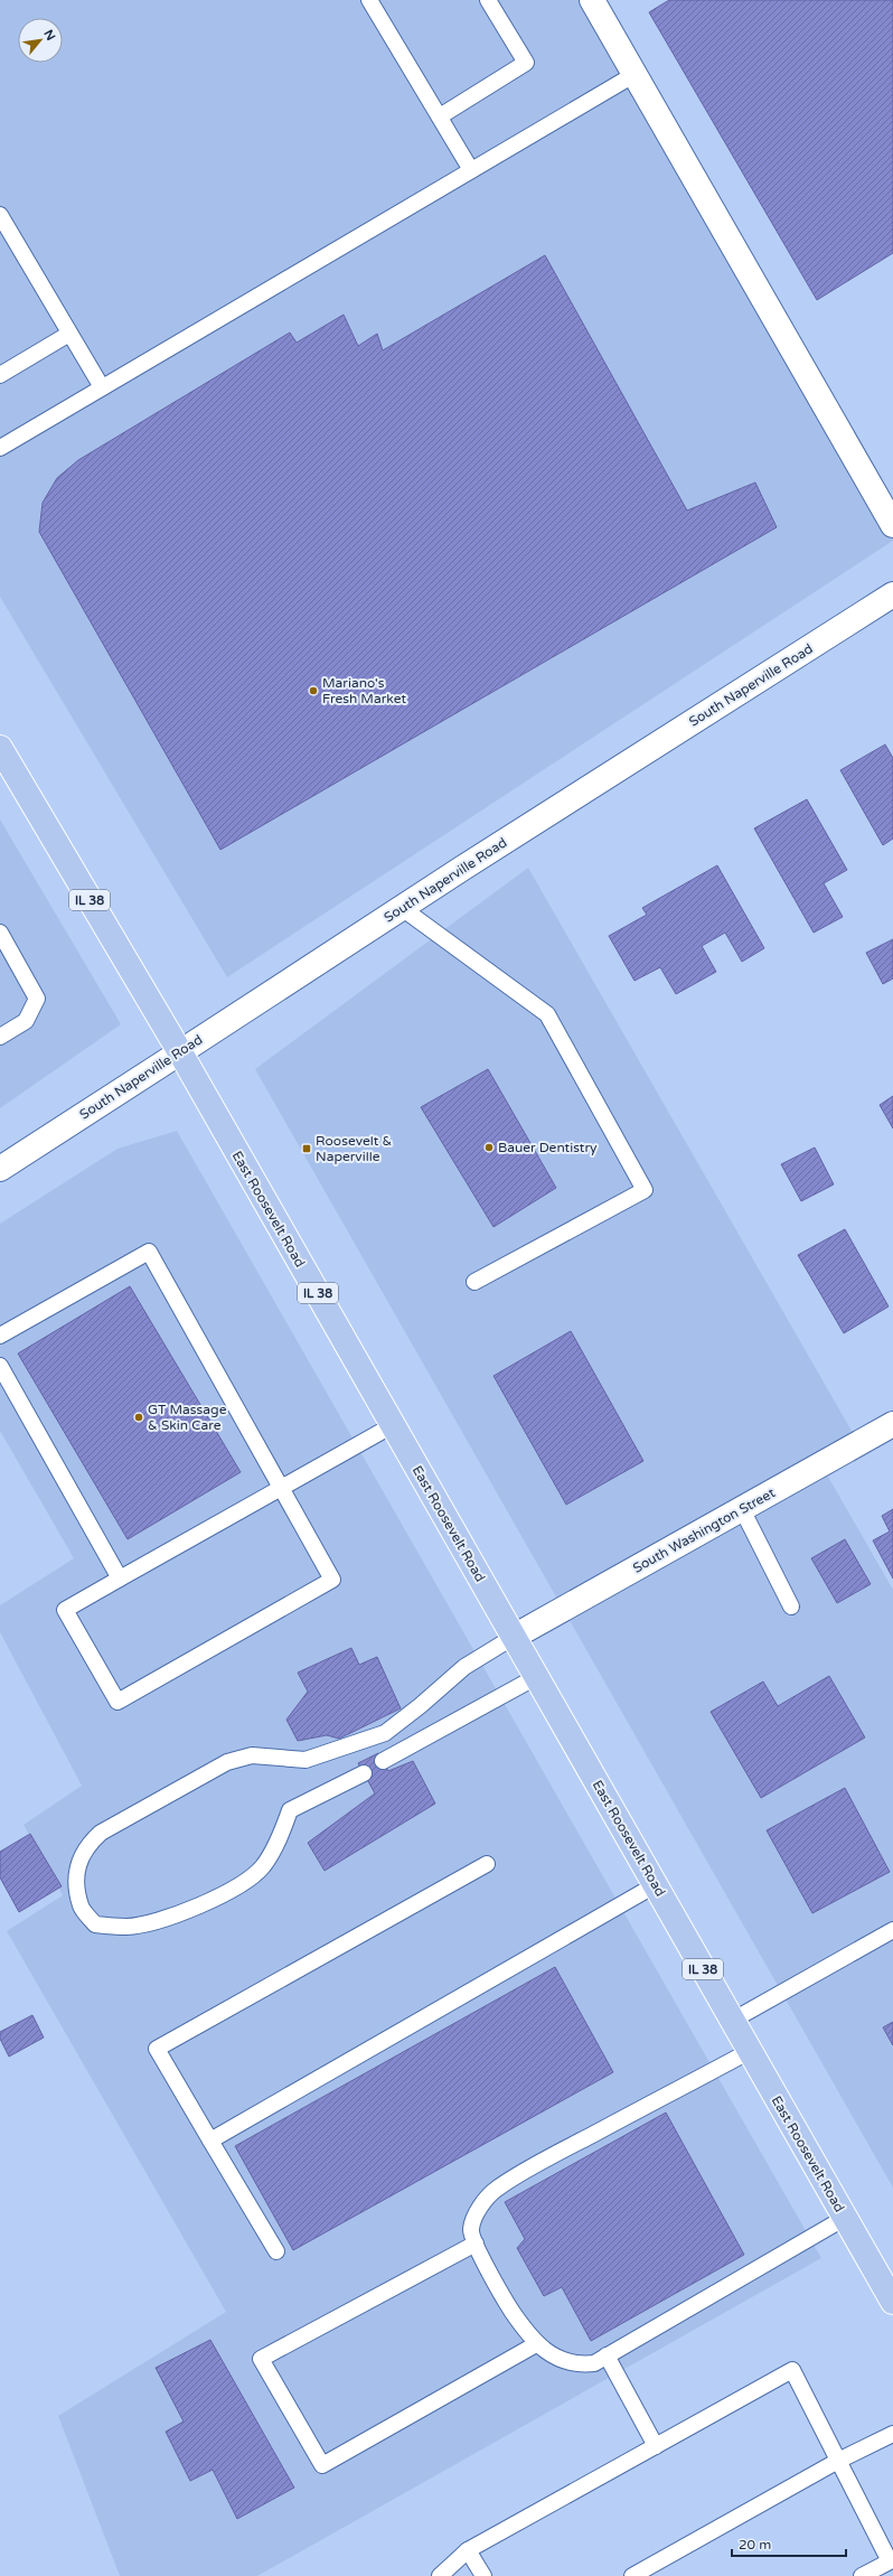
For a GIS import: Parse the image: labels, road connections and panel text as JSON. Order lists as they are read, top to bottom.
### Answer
{
  "streets": {
    "main road": ["IL 38", "East Roosevelt Road"],
    "street": ["South Naperville Road", "South Washington Street"]
  },
  "crossings": [
    ["South Naperville Road", "East Roosevelt Road"],
    ["East Roosevelt Road", "South Washington Street"]
  ],
  "places": {
    "other": ["Mariano's Fresh Market", "Bauer Dentistry", "GT Massage & Skin Care"],
    "transit": ["Roosevelt & Naperville"]
  },
  "scale_bar": "20 m",
  "north": "top right"
}
